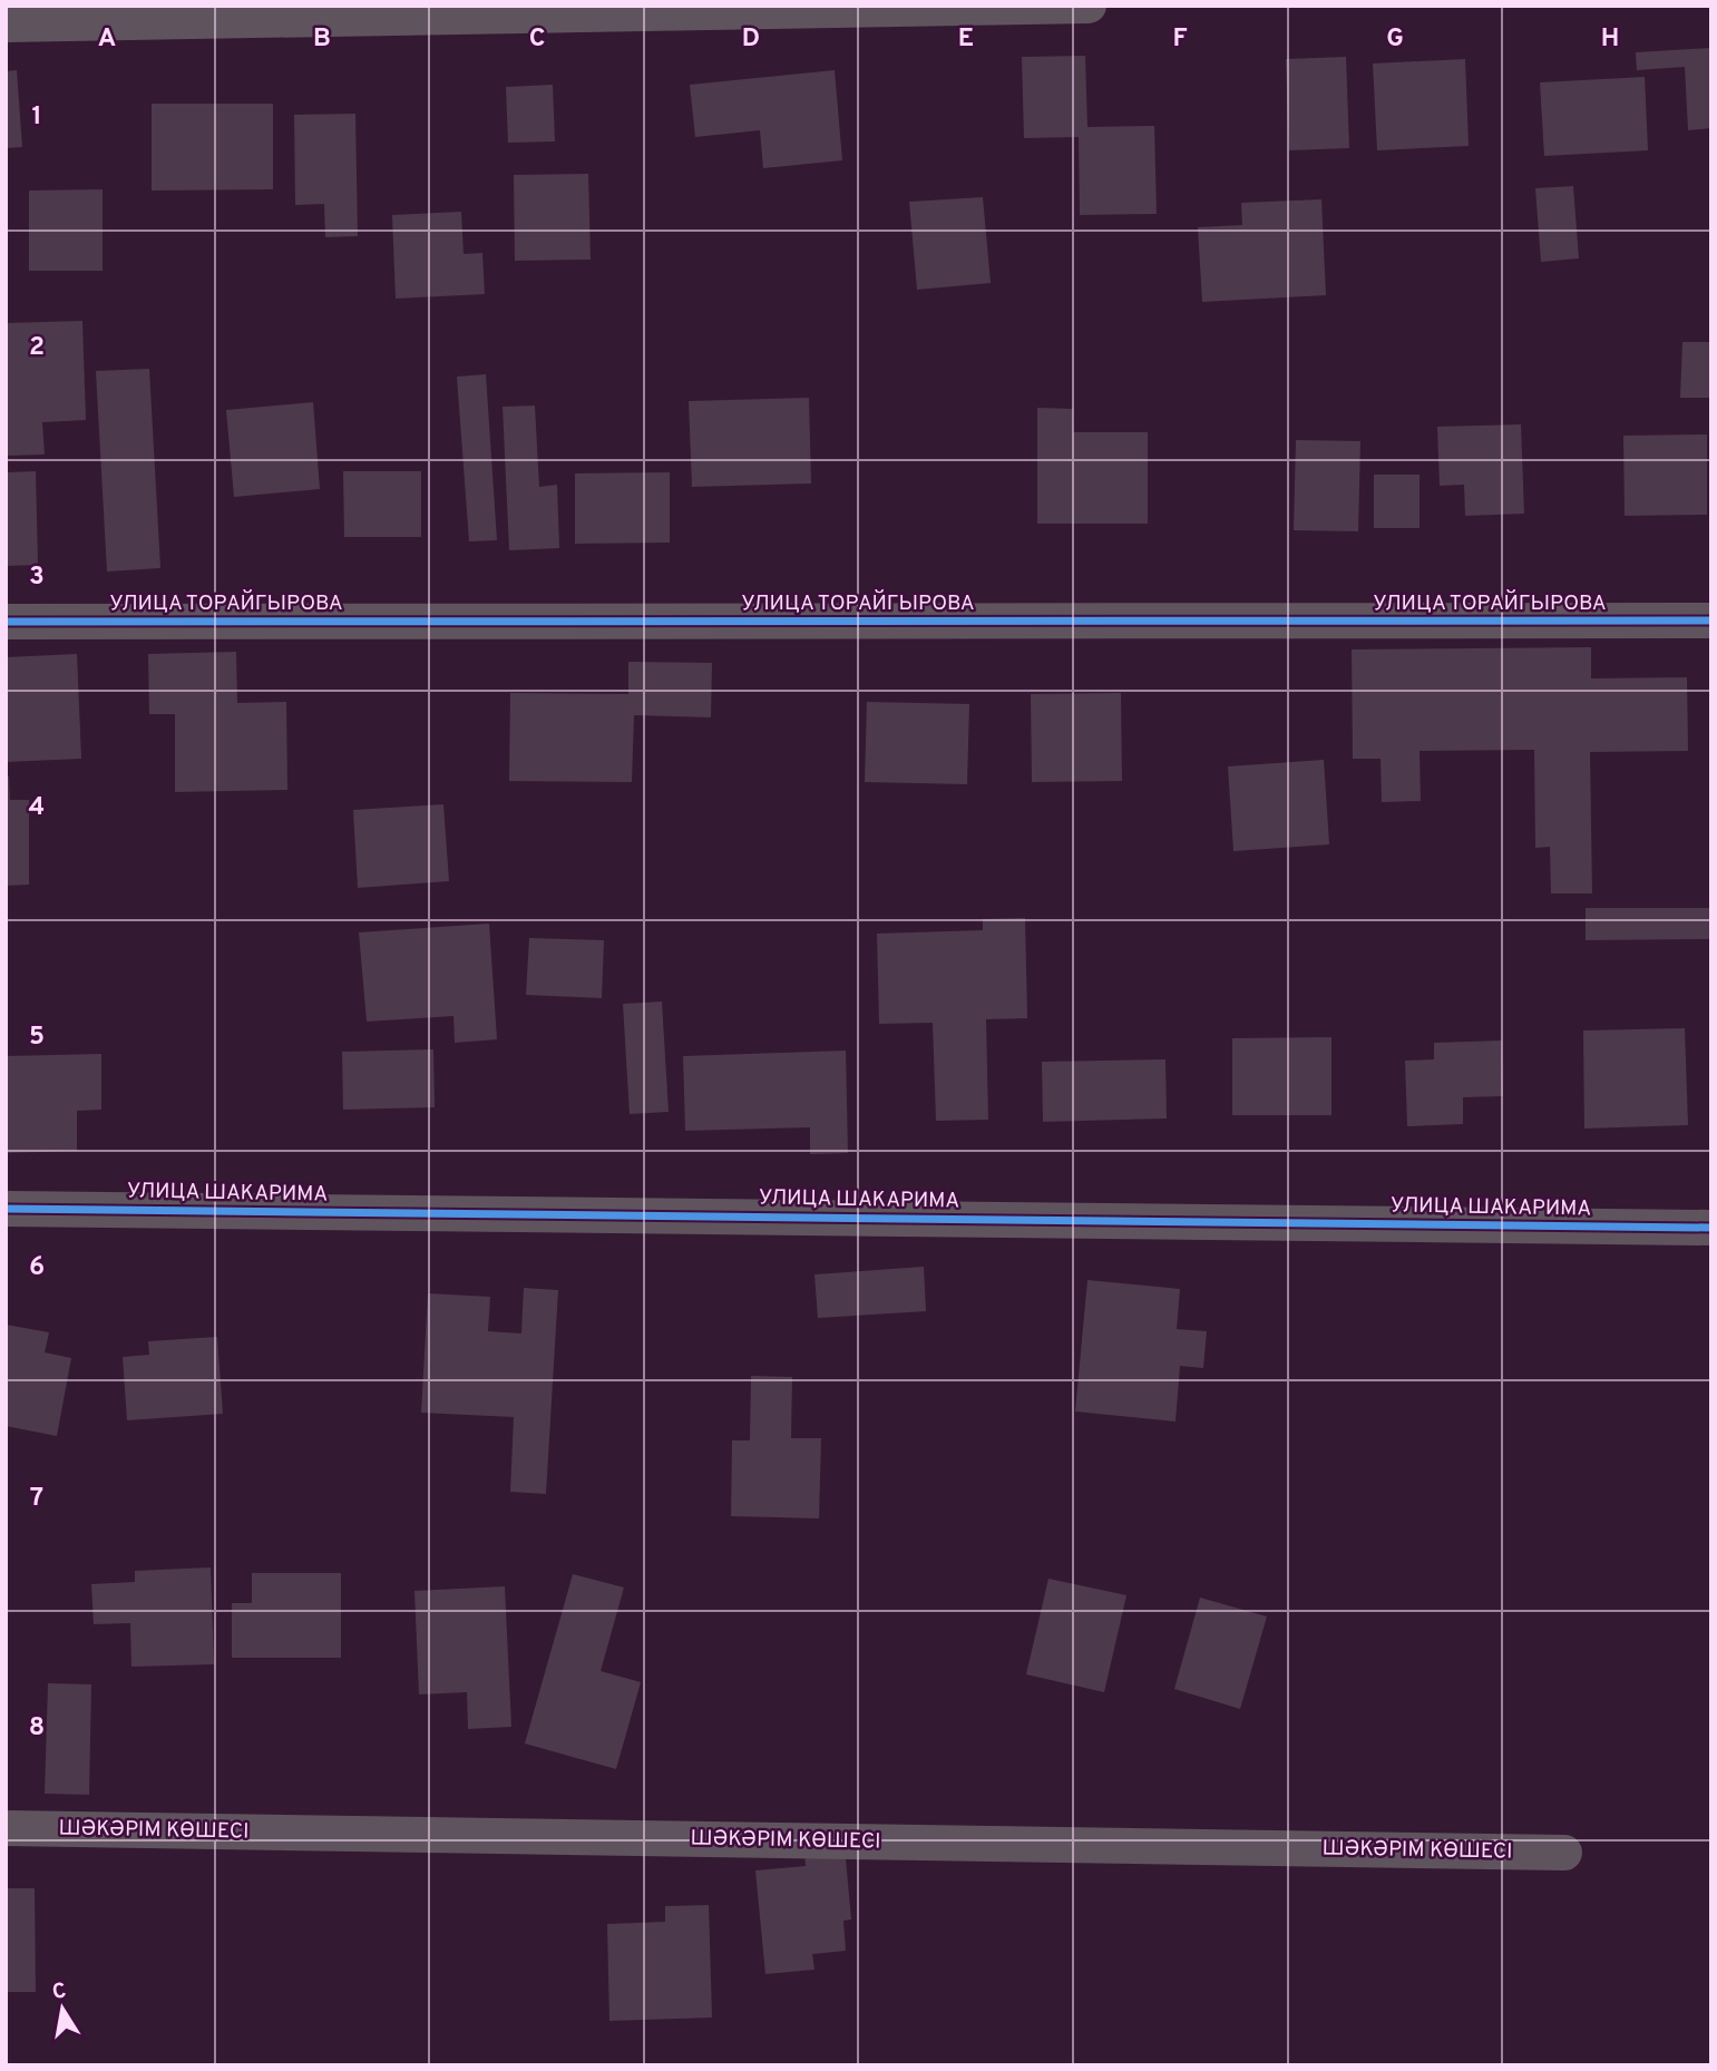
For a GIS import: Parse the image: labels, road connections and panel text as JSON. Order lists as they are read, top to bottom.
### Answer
{
  "streets": {
    "street": ["УЛИЦА ТОРАЙГЫРОВА", "УЛИЦА ШАКАРИМА", "ШӘКӘРІМ КӨШЕСІ"]
  },
  "north": "top",
  "grid": {
    "columns": [
      "A",
      "B",
      "C",
      "D",
      "E",
      "F",
      "G",
      "H"
    ],
    "rows": [
      "1",
      "2",
      "3",
      "4",
      "5",
      "6",
      "7",
      "8"
    ]
  }
}
